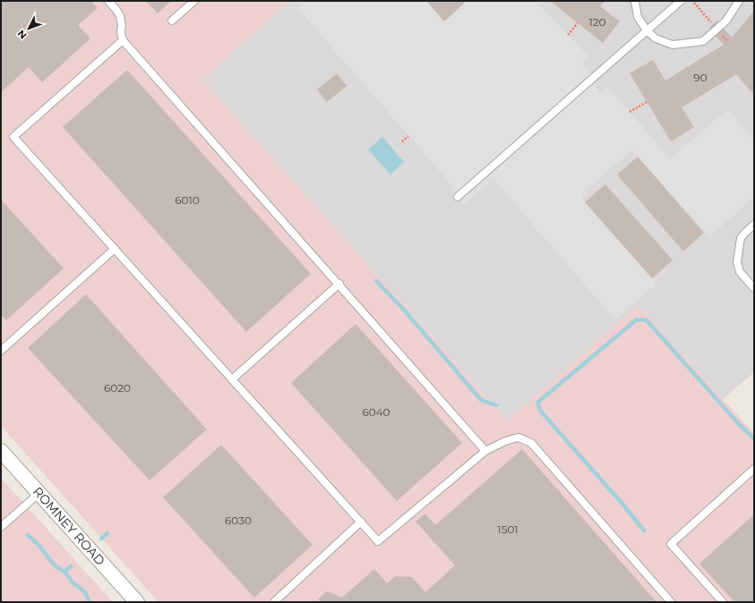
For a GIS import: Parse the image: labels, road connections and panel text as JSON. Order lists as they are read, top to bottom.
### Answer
{
  "streets": {
    "street": ["ROMNEY ROAD"]
  },
  "house_numbers": [
    "120",
    "90",
    "6010",
    "6020",
    "6040",
    "6030",
    "1501"
  ],
  "north": "bottom left"
}
